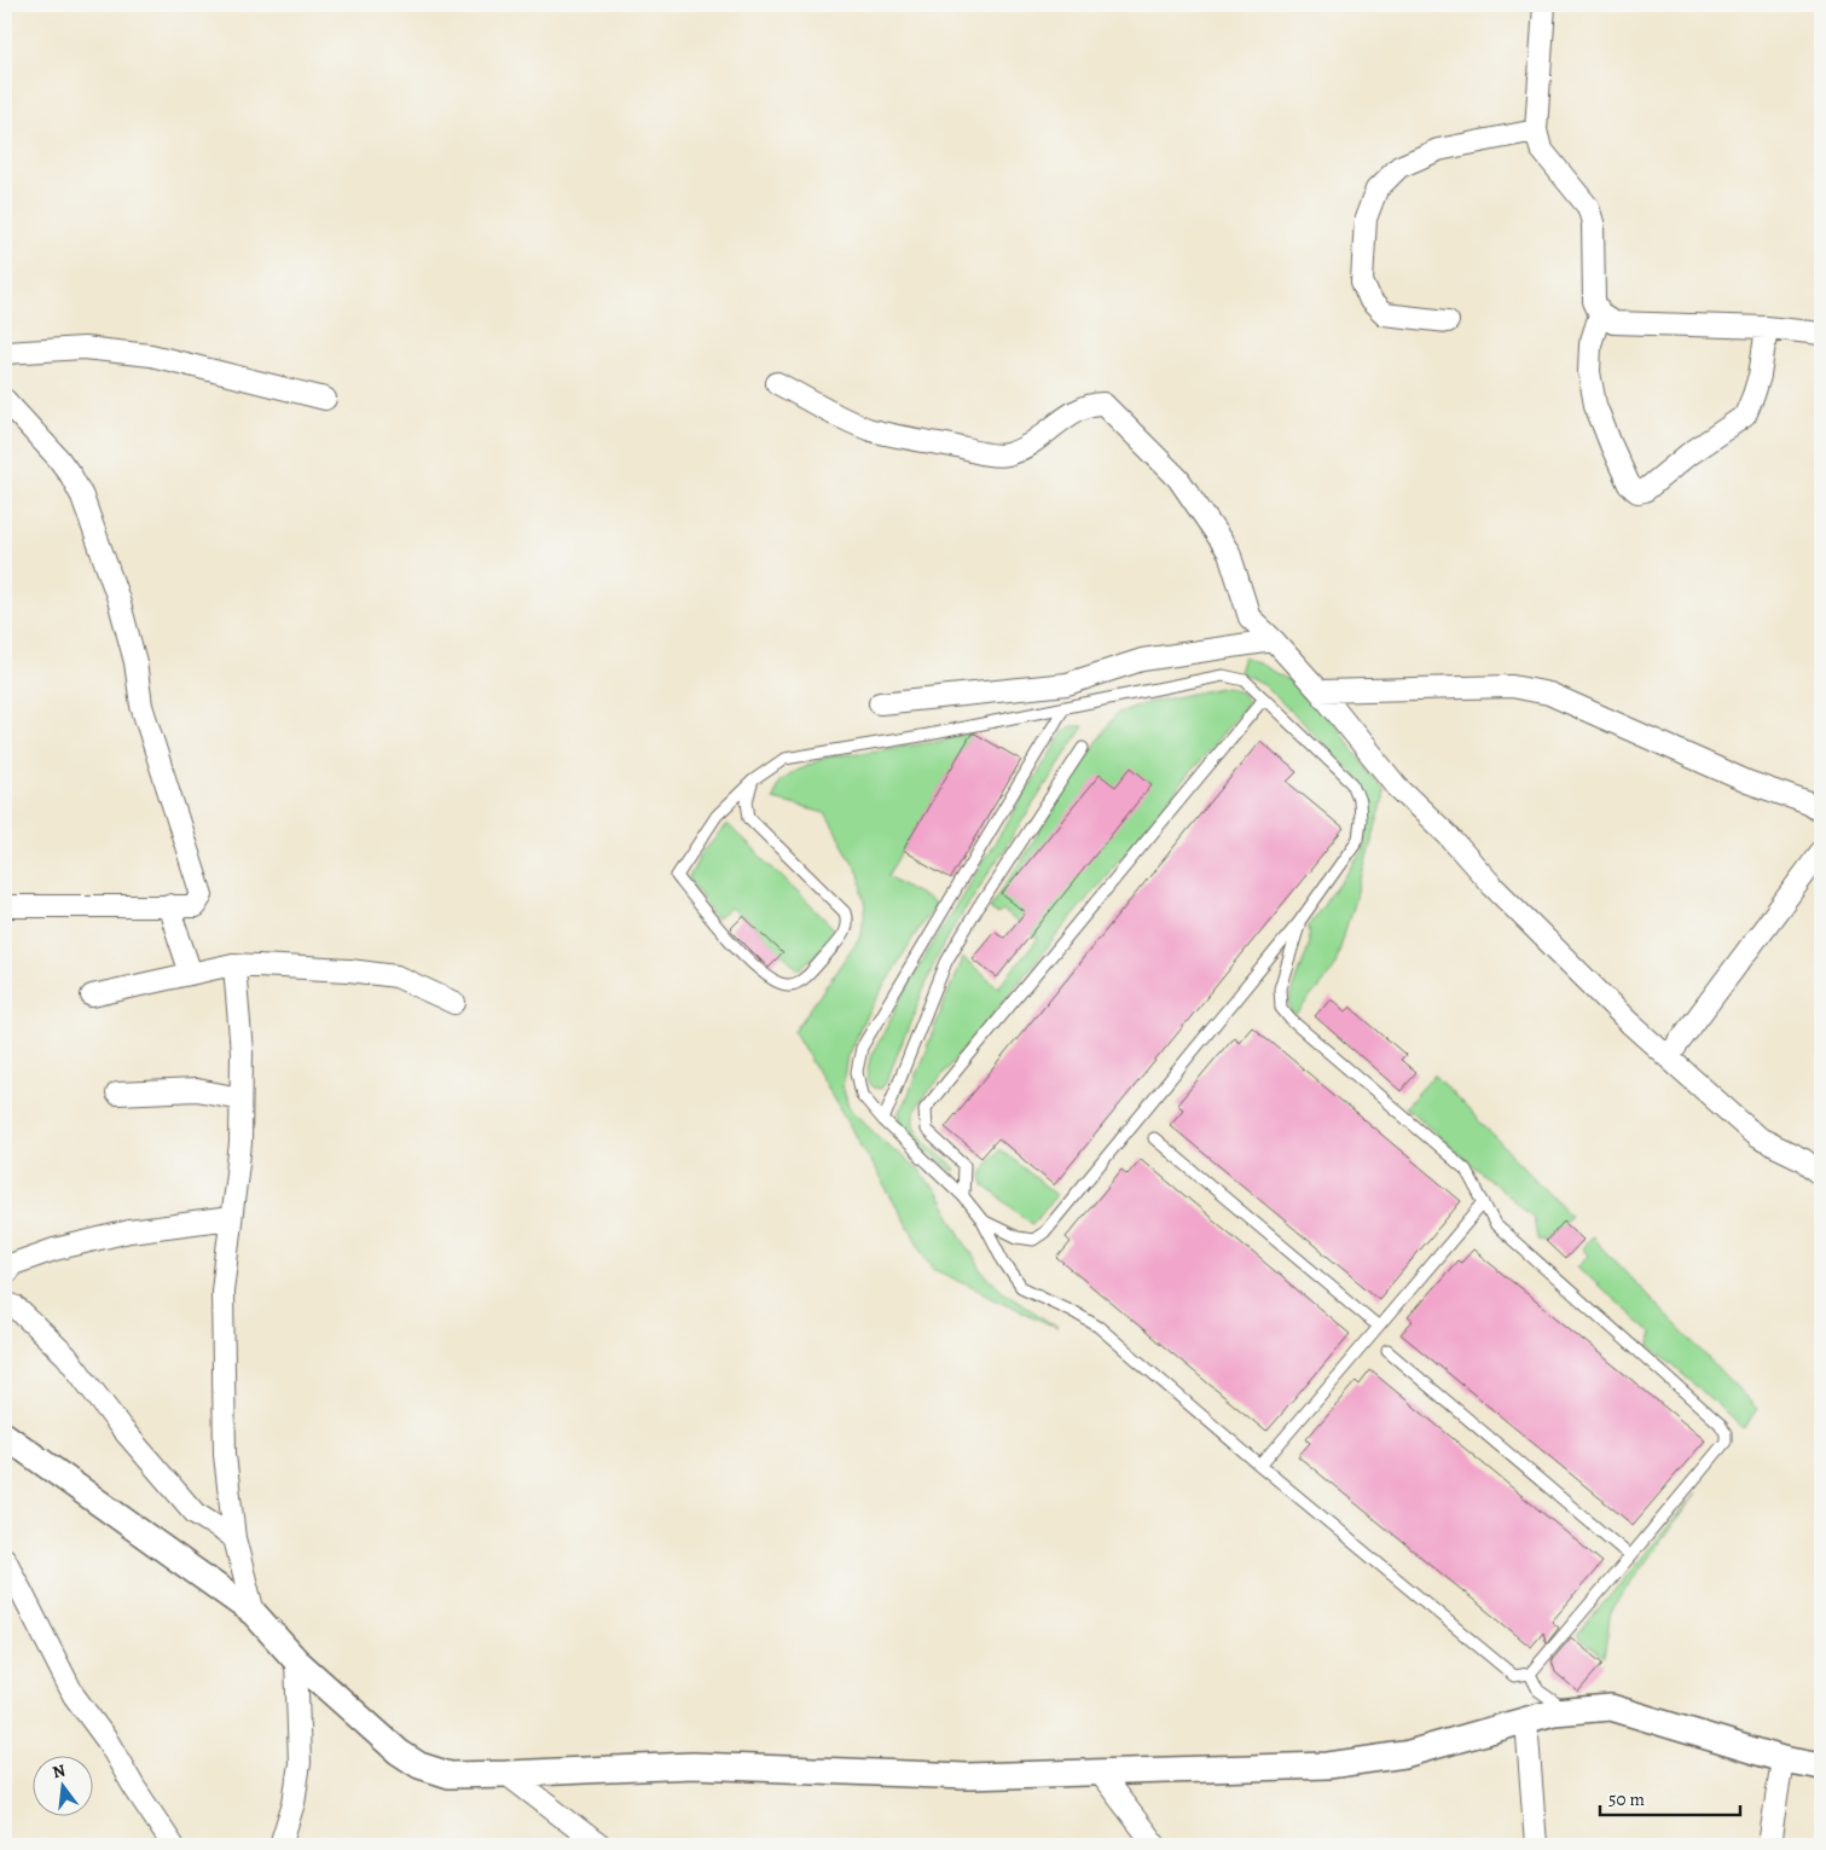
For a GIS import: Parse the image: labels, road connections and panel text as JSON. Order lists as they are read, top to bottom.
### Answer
{
  "scale_bar": "50 m",
  "north": "top"
}
